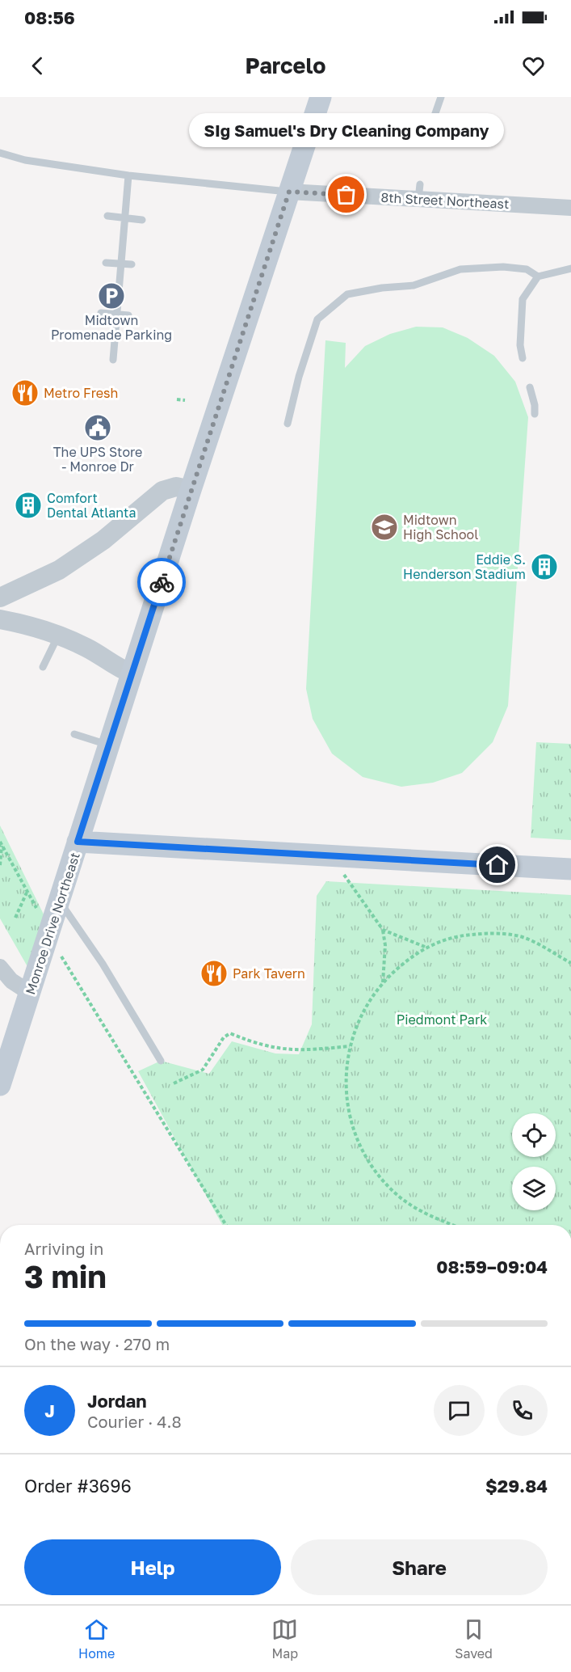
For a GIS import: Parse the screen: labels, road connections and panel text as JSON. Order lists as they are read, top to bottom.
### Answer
{
  "streets": {
    "main road": ["Monroe Drive Northeast"],
    "street": ["8th Street Northeast"]
  },
  "crossings": [
    ["8th Street Northeast", "Monroe Drive Northeast"]
  ],
  "parks": ["Piedmont Park"],
  "places": {
    "other": ["SIg Samuel's Dry Cleaning Company"],
    "parking": ["Midtown Promenade Parking"],
    "restaurant": ["Metro Fresh", "Park Tavern"],
    "public building": ["The UPS Store - Monroe Dr"],
    "building": ["Comfort Dental Atlanta", "Eddie S. Henderson Stadium"],
    "school or university": ["Midtown High School"]
  },
  "page": {
    "status": "08:56",
    "header": "Parcelo",
    "bubble": "SIg Samuel's Dry Cleaning Company",
    "heading": ["3 min", "Arriving in", "08:59–09:04"],
    "panel": [
      "Jordan",
      "Courier · 4.8",
      "Order #3696",
      "$29.84"
    ],
    "bar": "On the way · 270 m",
    "round": "J",
    "buttons": ["Help", "Share"],
    "tabs": ["Home", "Map", "Saved"]
  }
}
